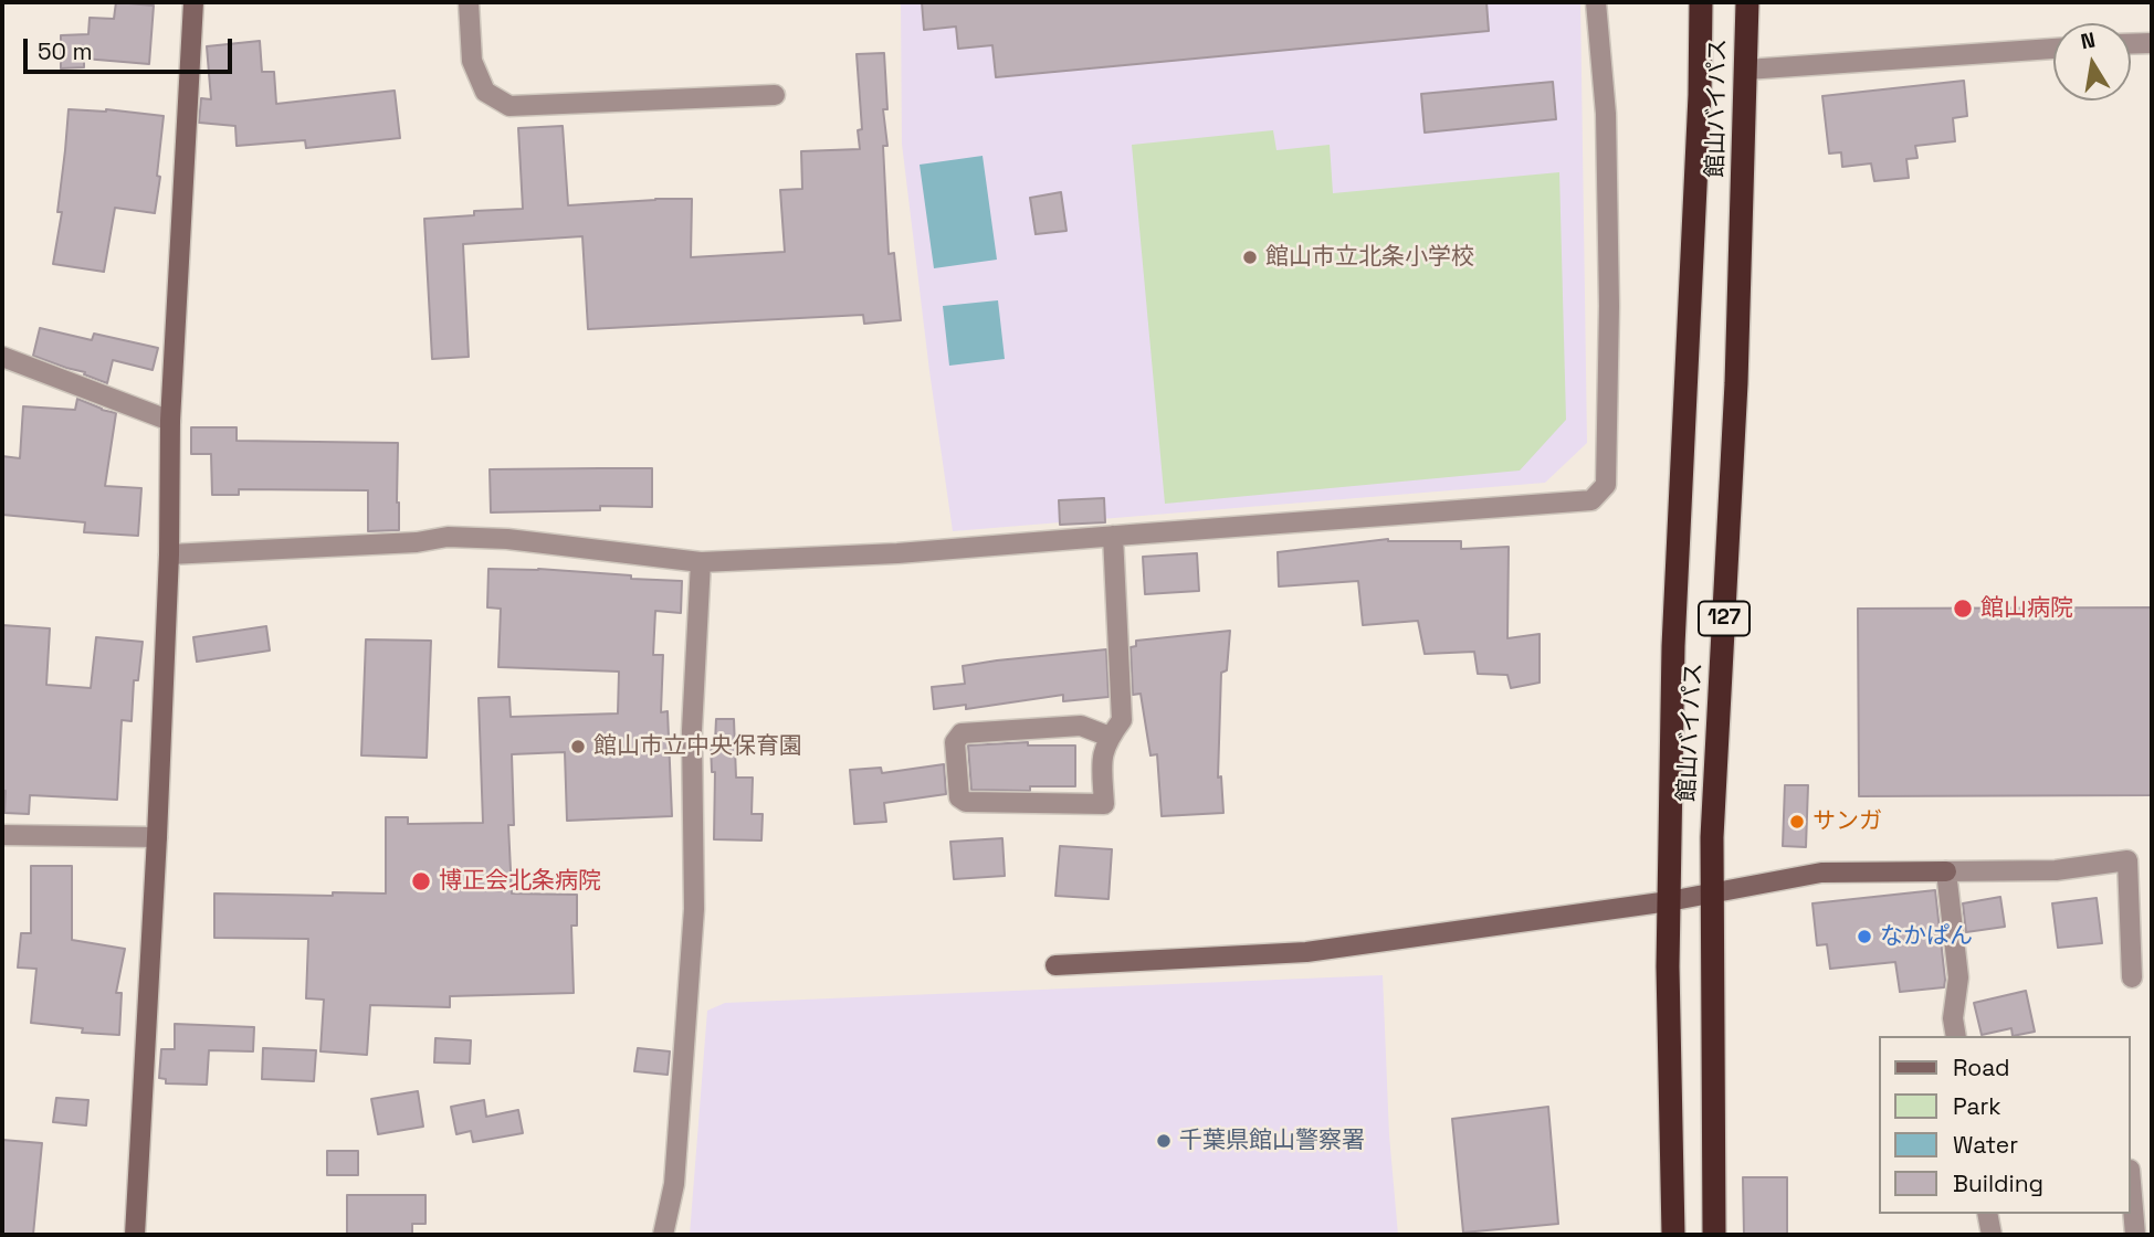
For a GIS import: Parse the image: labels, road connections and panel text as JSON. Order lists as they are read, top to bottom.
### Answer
{
  "streets": {
    "highway": ["館山バイパス", "127"]
  },
  "places": [
    "館山市立北条小学校",
    "館山病院",
    "館山市立中央保育園",
    "サンガ",
    "博正会北条病院",
    "なかぱん",
    "千葉県館山警察署"
  ],
  "legend": [
    "Road",
    "Park",
    "Water",
    "Building"
  ],
  "scale_bar": "50 m",
  "north": "top"
}
